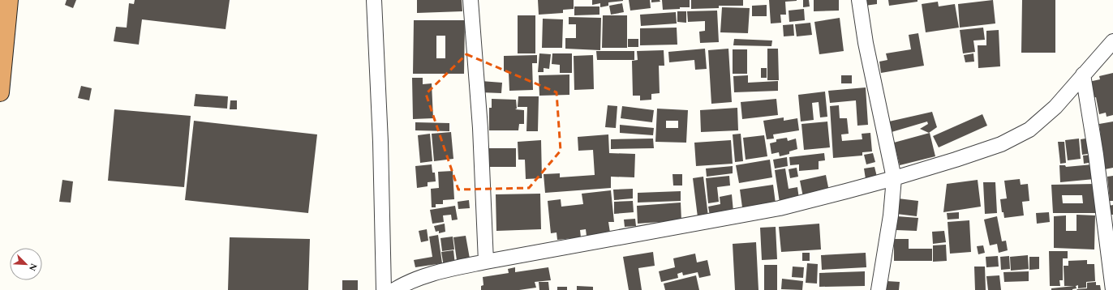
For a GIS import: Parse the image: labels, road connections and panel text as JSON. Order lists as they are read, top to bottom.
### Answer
{
  "north": "bottom right"
}
